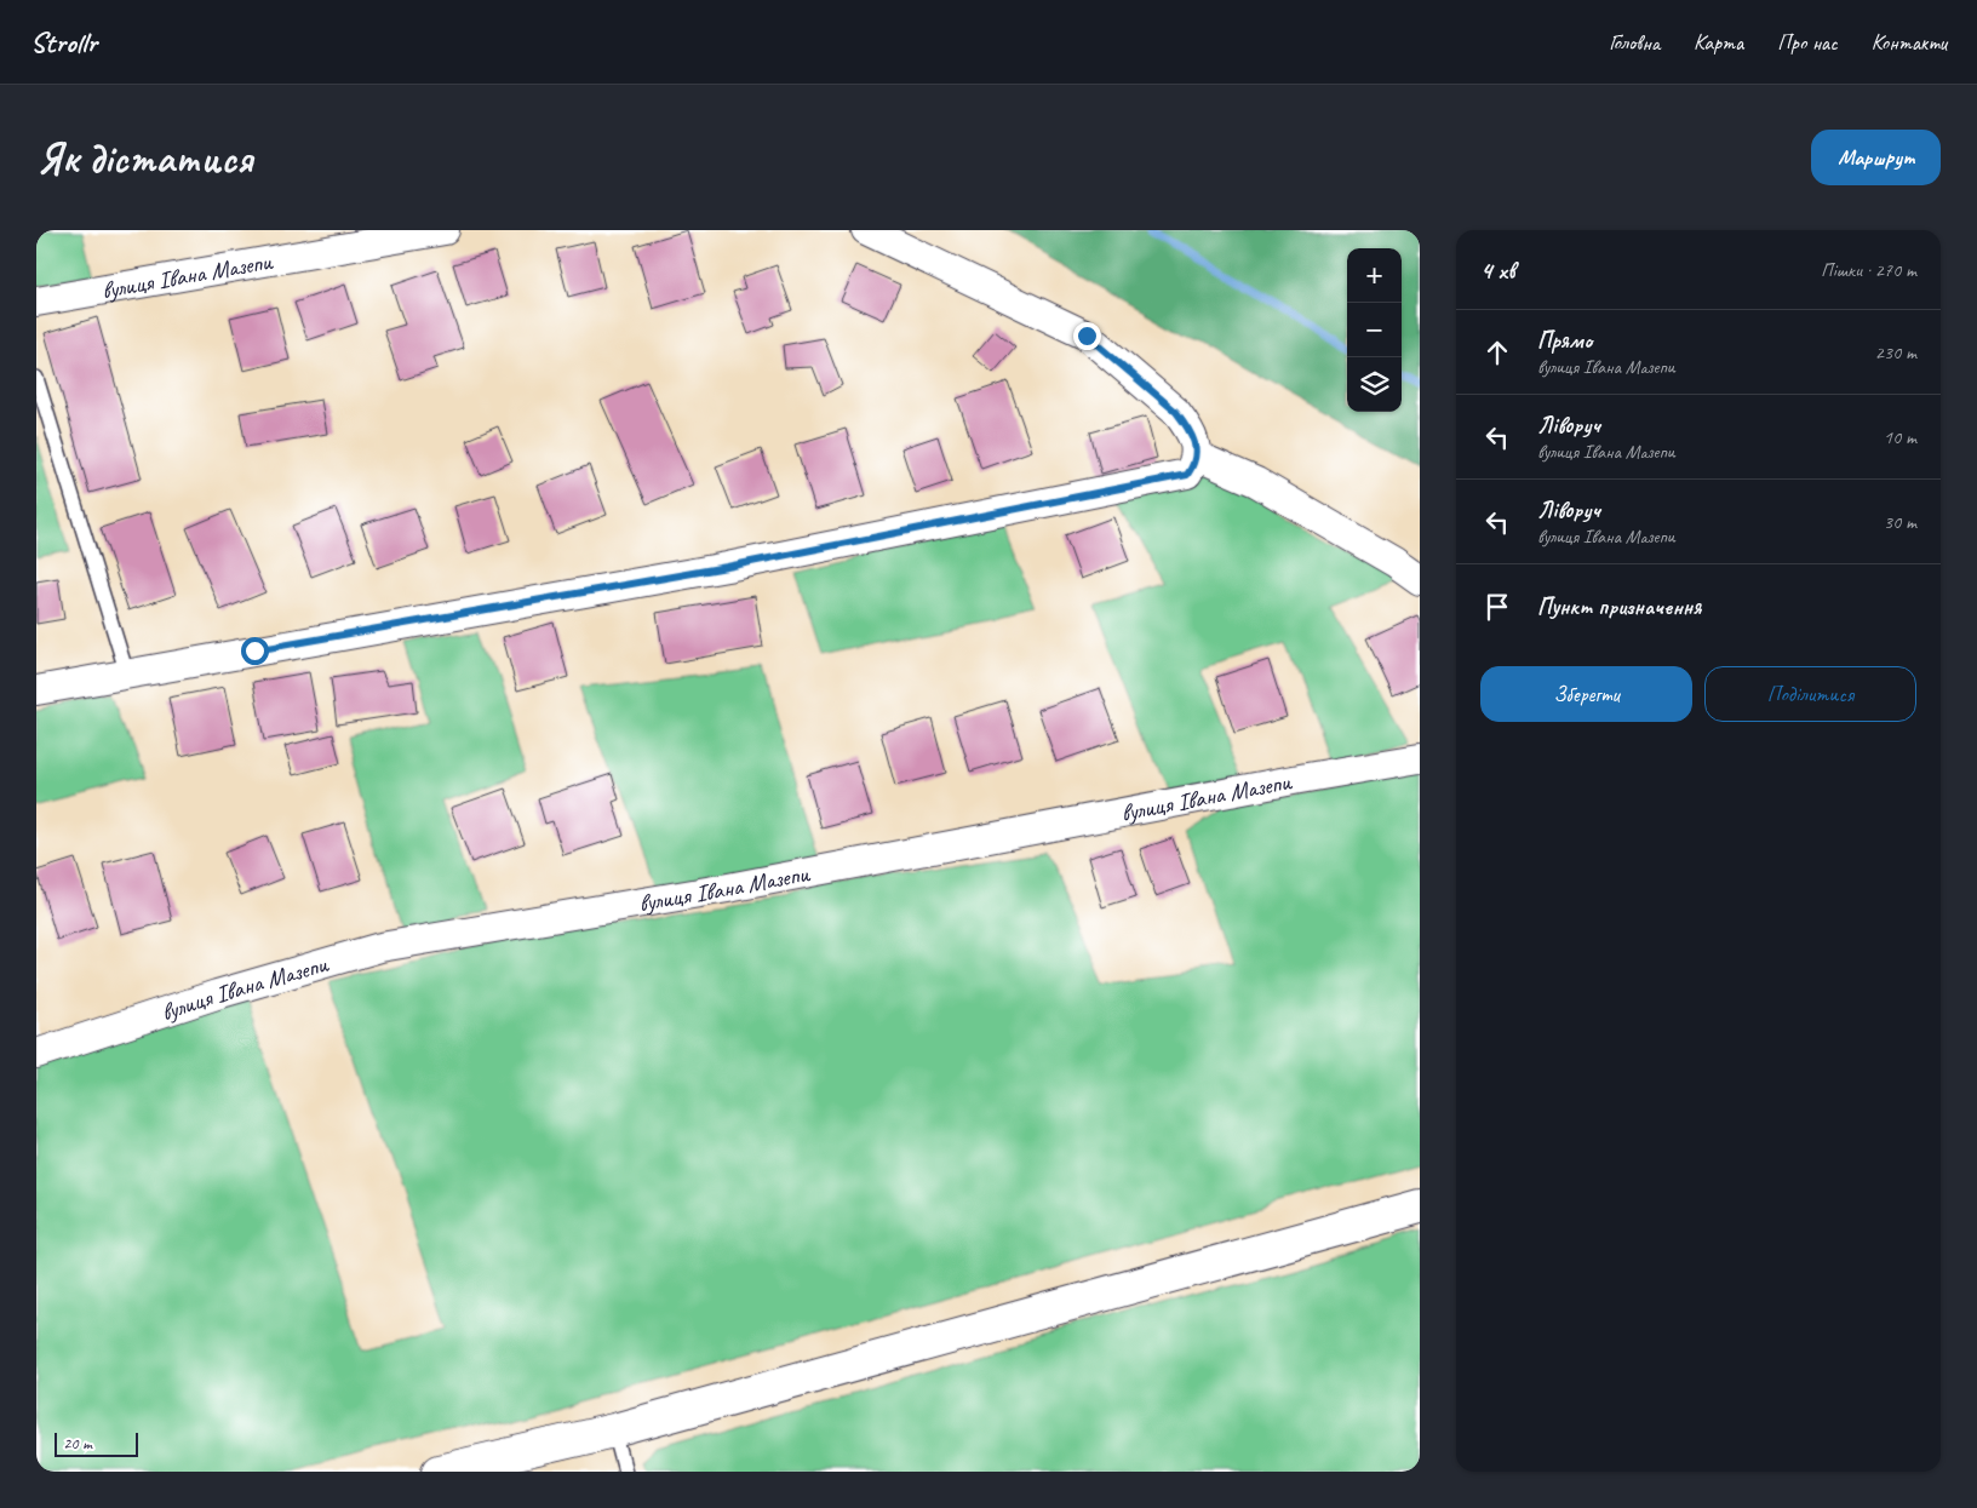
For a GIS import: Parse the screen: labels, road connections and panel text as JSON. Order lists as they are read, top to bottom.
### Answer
{
  "streets": {
    "street": ["вулиця Івана Мазепи"]
  },
  "scale_bar": "20 m",
  "page": {
    "header": "Strollr",
    "nav": [
      "Головна",
      "Карта",
      "Про нас",
      "Контакти"
    ],
    "buttons": [
      "Маршрут",
      ["Зберегти", "Поділитися"]
    ],
    "title": "Як дістатися",
    "heading": ["4 хв", "Пішки · 270 m"],
    "map_buttons": ["+", "−"],
    "list": [
      ["Прямо", "вулиця Івана Мазепи", "230 m"],
      ["Ліворуч", "вулиця Івана Мазепи", "10 m"],
      ["Ліворуч", "вулиця Івана Мазепи", "30 m"],
      "Пункт призначення"
    ],
    "scale": "20 m"
  }
}
